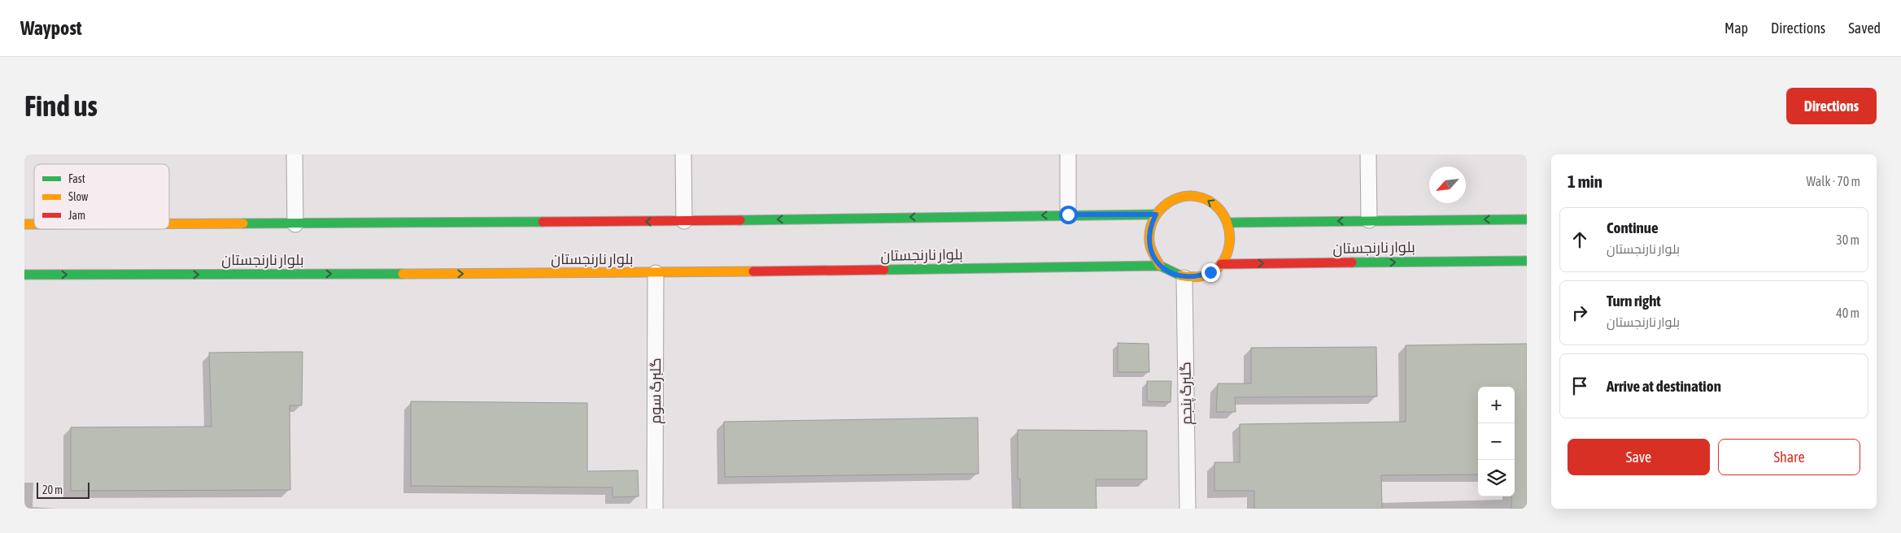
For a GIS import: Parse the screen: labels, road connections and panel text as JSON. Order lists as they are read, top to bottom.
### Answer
{
  "streets": {
    "street": ["بلوار نارنجستان", "گلبرگ سوم", "گلبرگ پنجم"]
  },
  "crossings": [
    ["بلوار نارنجستان", "گلبرگ سوم"],
    ["بلوار نارنجستان", "گلبرگ پنجم"]
  ],
  "legend": ["Fast", "Slow", "Jam"],
  "scale_bar": "20 m",
  "north": "bottom left",
  "page": {
    "header": "Waypost",
    "nav": ["Map", "Directions", "Saved"],
    "buttons": [
      "Directions",
      ["Save", "Share"]
    ],
    "title": "Find us",
    "heading": ["1 min", "Walk · 70 m"],
    "list": [
      ["Continue", "بلوار نارنجستان", "30 m"],
      ["Turn right", "بلوار نارنجستان", "40 m"],
      "Arrive at destination"
    ],
    "map_buttons": ["+", "−"],
    "scale": "20 m"
  }
}
